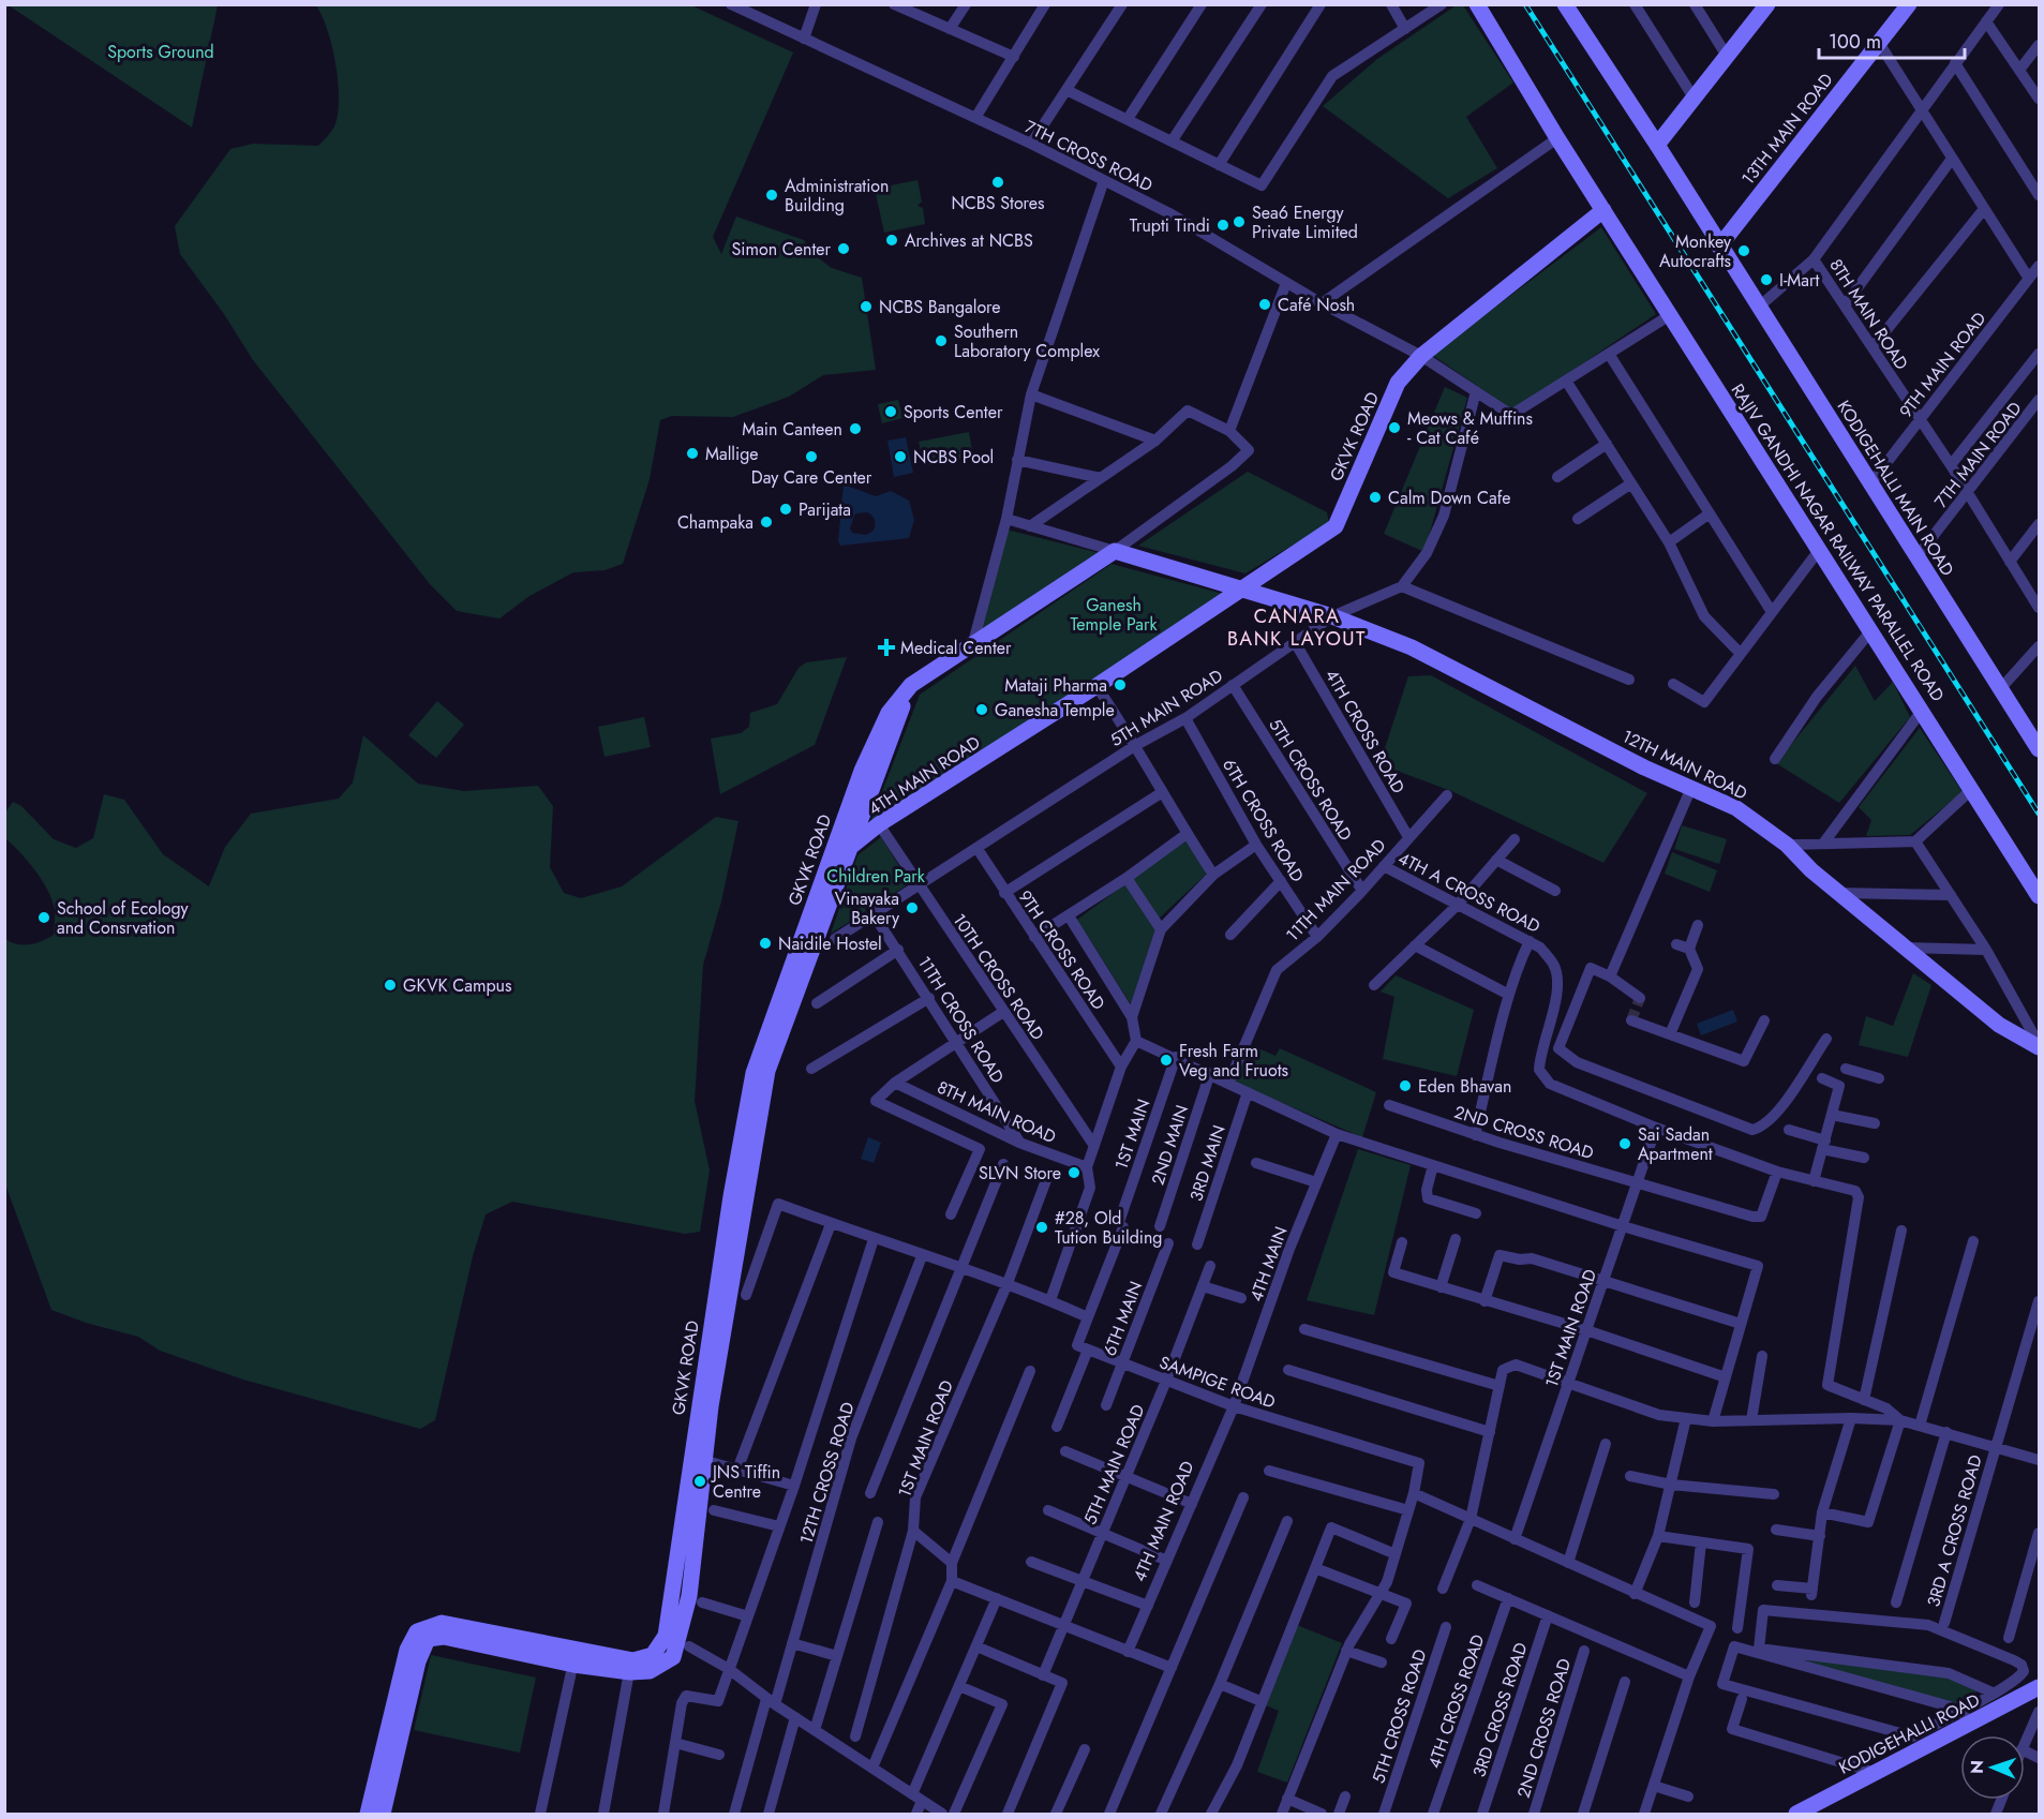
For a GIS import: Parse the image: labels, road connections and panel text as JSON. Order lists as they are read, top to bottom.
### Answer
{
  "streets": {
    "main road": [
      "13TH MAIN ROAD",
      "GKVK ROAD",
      "KODIGEHALLI MAIN ROAD",
      "RAJIV GANDHI NAGAR RAILWAY PARALLEL ROAD",
      "12TH MAIN ROAD",
      "4TH MAIN ROAD",
      "KODIGEHALLI ROAD"
    ],
    "street": [
      "7TH CROSS ROAD",
      "8TH MAIN ROAD",
      "9TH MAIN ROAD",
      "7TH MAIN ROAD",
      "5TH MAIN ROAD",
      "4TH CROSS ROAD",
      "5TH CROSS ROAD",
      "6TH CROSS ROAD",
      "11TH MAIN ROAD",
      "4TH A CROSS ROAD",
      "9TH CROSS ROAD",
      "10TH CROSS ROAD",
      "11TH CROSS ROAD",
      "2ND CROSS ROAD",
      "1ST MAIN",
      "2ND MAIN",
      "3RD MAIN",
      "4TH MAIN",
      "6TH MAIN",
      "1ST MAIN ROAD",
      "SAMPIGE ROAD",
      "12TH CROSS ROAD",
      "3RD A CROSS ROAD",
      "3RD CROSS ROAD"
    ]
  },
  "crossings": [
    ["13TH MAIN ROAD", "KODIGEHALLI MAIN ROAD"],
    ["7TH CROSS ROAD", "GKVK ROAD"],
    ["8TH MAIN ROAD", "9TH MAIN ROAD"],
    ["8TH MAIN ROAD", "7TH MAIN ROAD"],
    ["8TH MAIN ROAD", "11TH CROSS ROAD"],
    ["9TH MAIN ROAD", "KODIGEHALLI MAIN ROAD"],
    ["GKVK ROAD", "RAJIV GANDHI NAGAR RAILWAY PARALLEL ROAD"],
    ["GKVK ROAD", "12TH MAIN ROAD"],
    ["GKVK ROAD", "4TH MAIN ROAD"],
    ["7TH MAIN ROAD", "KODIGEHALLI MAIN ROAD"],
    ["5TH MAIN ROAD", "4TH CROSS ROAD"],
    ["5TH MAIN ROAD", "12TH MAIN ROAD"],
    ["5TH MAIN ROAD", "5TH CROSS ROAD"],
    ["5TH MAIN ROAD", "6TH CROSS ROAD"],
    ["5TH MAIN ROAD", "9TH CROSS ROAD"],
    ["5TH MAIN ROAD", "10TH CROSS ROAD"],
    ["5TH MAIN ROAD", "11TH CROSS ROAD"],
    ["5TH MAIN ROAD", "SAMPIGE ROAD"],
    ["4TH CROSS ROAD", "11TH MAIN ROAD"],
    ["12TH MAIN ROAD", "4TH MAIN ROAD"],
    ["4TH MAIN ROAD", "10TH CROSS ROAD"],
    ["4TH MAIN ROAD", "4TH MAIN"],
    ["4TH MAIN ROAD", "SAMPIGE ROAD"],
    ["5TH CROSS ROAD", "11TH MAIN ROAD"],
    ["6TH CROSS ROAD", "11TH MAIN ROAD"],
    ["11TH MAIN ROAD", "4TH A CROSS ROAD"],
    ["4TH A CROSS ROAD", "1ST MAIN ROAD"],
    ["2ND CROSS ROAD", "1ST MAIN ROAD"],
    ["4TH MAIN", "SAMPIGE ROAD"],
    ["6TH MAIN", "SAMPIGE ROAD"]
  ],
  "districts": ["CANARA BANK LAYOUT"],
  "parks": ["Sports Ground", "Ganesh Temple Park", "Children Park"],
  "places": {
    "other": [
      "NCBS Stores",
      "Administration Building",
      "Sea6 Energy Private Limited",
      "Trupti Tindi",
      "Archives at NCBS",
      "Simon Center",
      "Monkey Autocrafts",
      "I-Mart",
      "Café Nosh",
      "NCBS Bangalore",
      "Southern Laboratory Complex",
      "Sports Center",
      "Meows & Muffins - Cat Café",
      "Main Canteen",
      "Mallige",
      "Day Care Center",
      "NCBS Pool",
      "Calm Down Cafe",
      "Parijata",
      "Champaka",
      "Mataji Pharma",
      "Ganesha Temple",
      "Vinayaka Bakery",
      "School of Ecology and Consrvation",
      "Naidile Hostel",
      "GKVK Campus",
      "Fresh Farm Veg and Fruots",
      "Eden Bhavan",
      "Sai Sadan Apartment",
      "SLVN Store",
      "#28, Old Tution Building",
      "JNS Tiffin Centre"
    ],
    "health": ["Medical Center"]
  },
  "scale_bar": "100 m",
  "north": "left"
}
